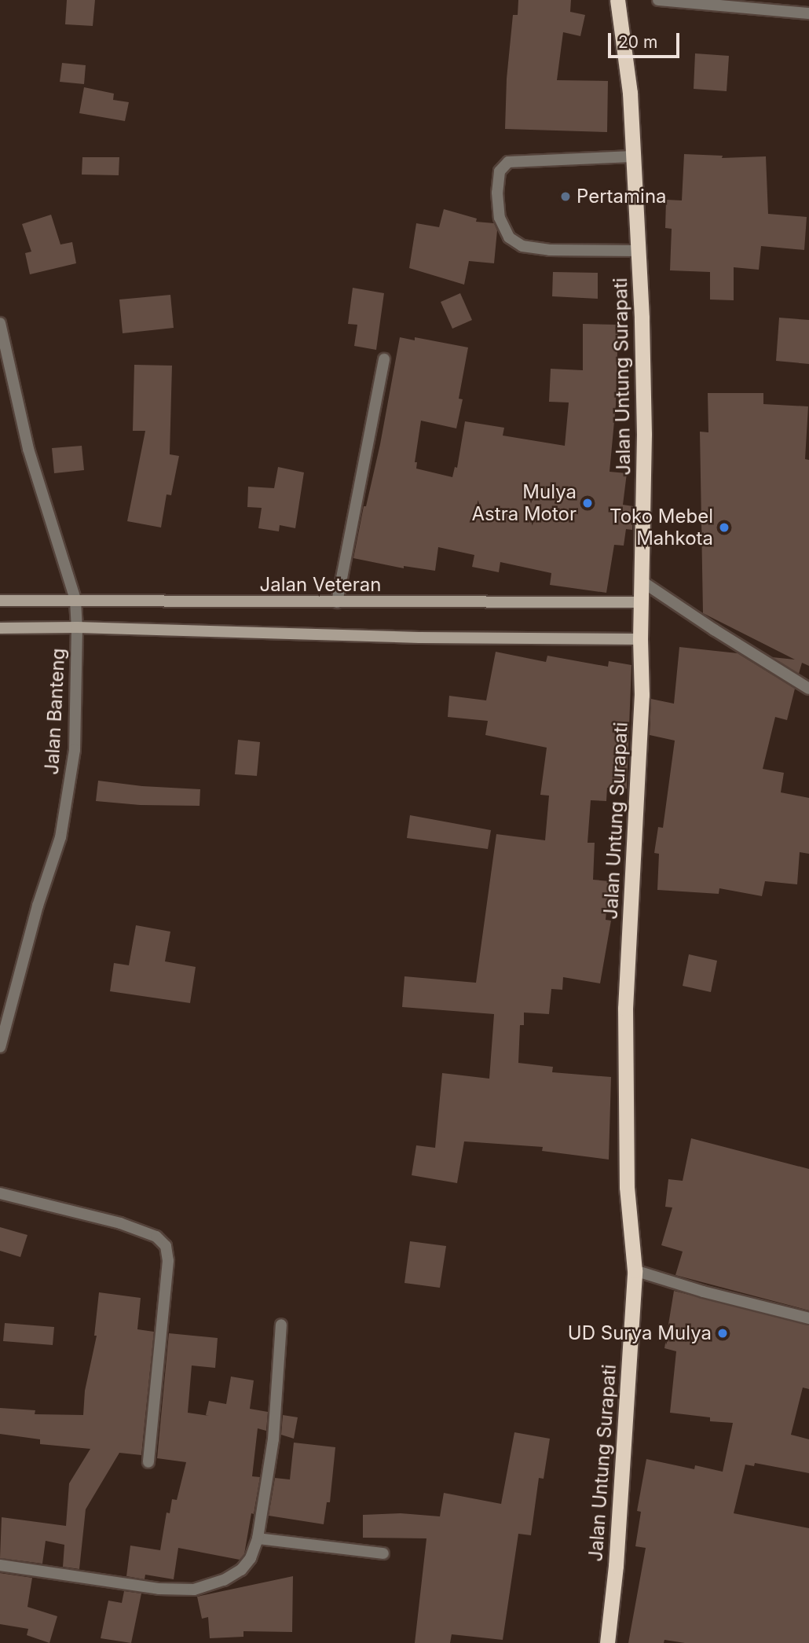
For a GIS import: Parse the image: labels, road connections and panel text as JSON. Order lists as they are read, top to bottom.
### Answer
{
  "streets": {
    "highway": ["Jalan Untung Surapati"],
    "main road": ["Jalan Veteran"],
    "street": ["Jalan Banteng"]
  },
  "crossings": [
    ["Jalan Untung Surapati", "Jalan Veteran"],
    ["Jalan Veteran", "Jalan Banteng"]
  ],
  "places": [
    "Pertamina",
    "Mulya Astra Motor",
    "Toko Mebel Mahkota",
    "UD Surya Mulya"
  ],
  "scale_bar": "20 m"
}
